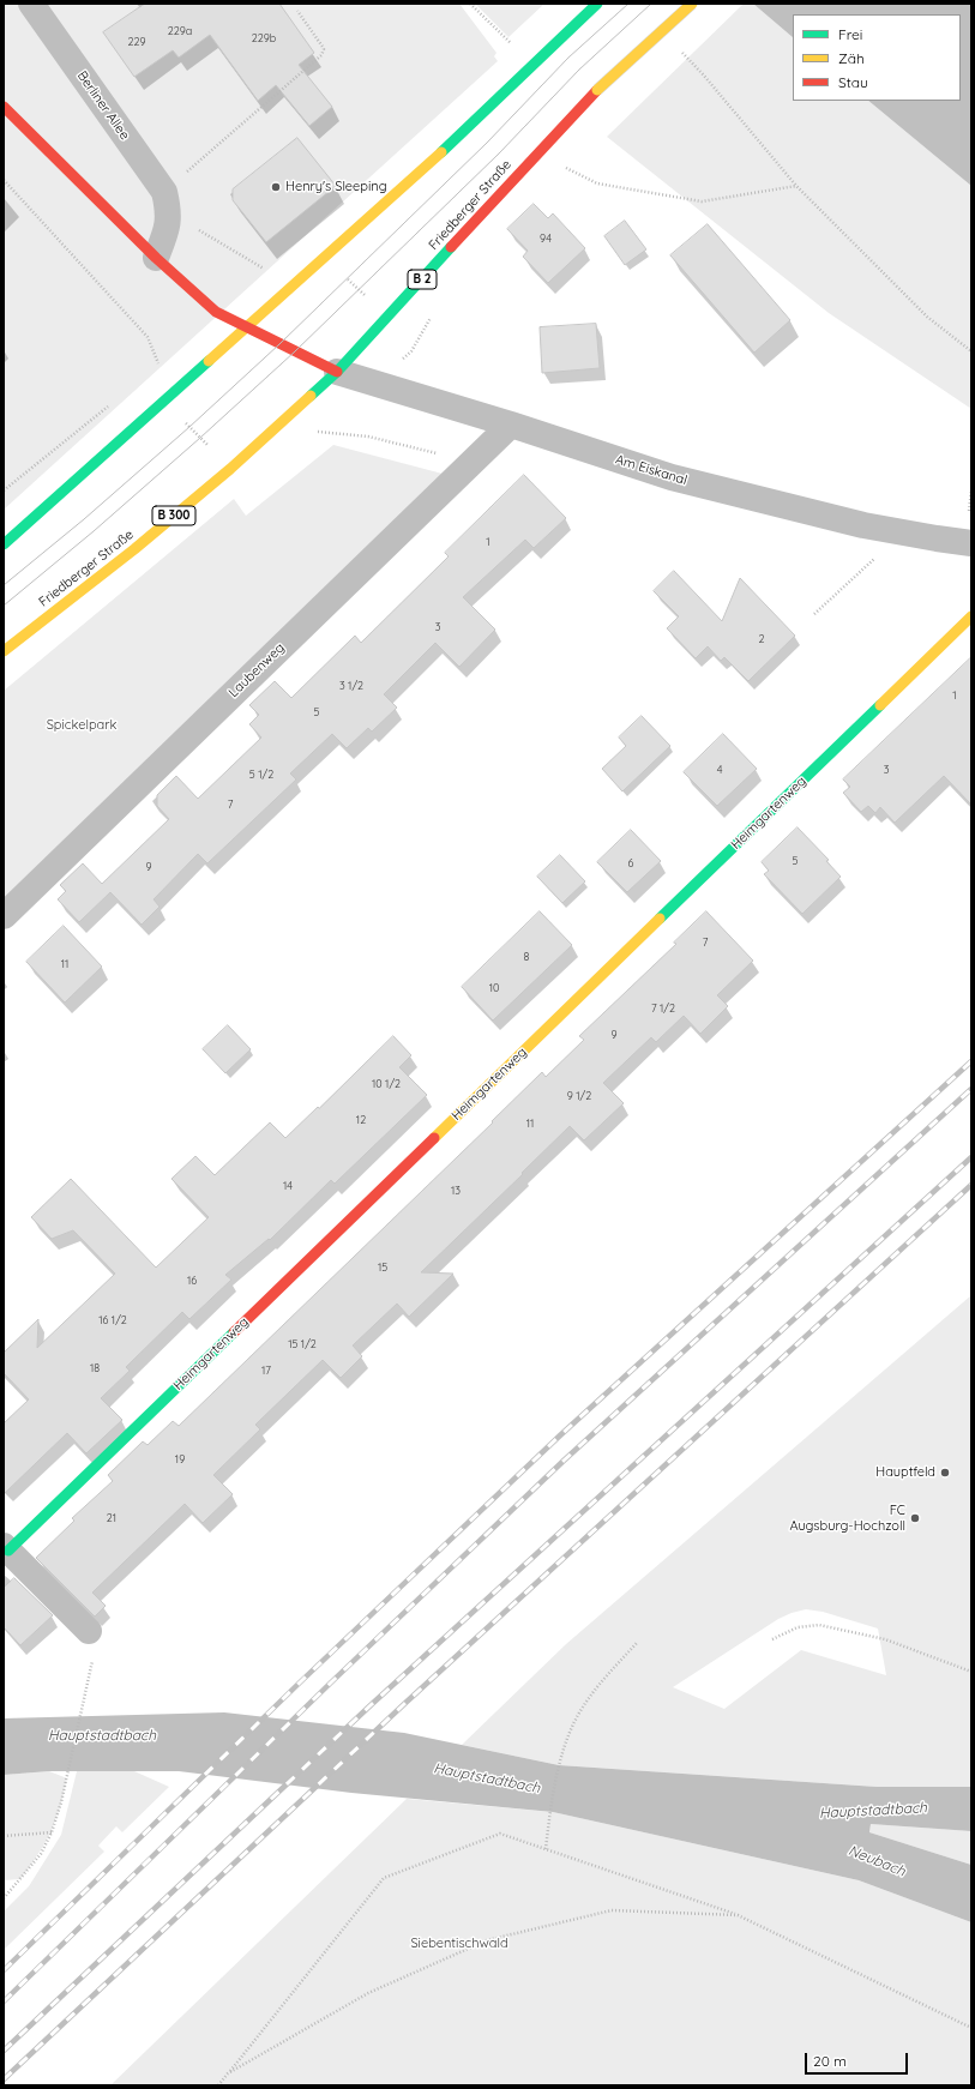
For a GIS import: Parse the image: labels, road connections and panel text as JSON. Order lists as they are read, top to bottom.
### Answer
{
  "streets": {
    "main road": [
      "Friedberger Straße",
      "B 2",
      "B 300",
      "Heimgartenweg"
    ],
    "street": ["Berliner Allee", "Am Eiskanal", "Laubenweg"]
  },
  "crossings": [
    ["Friedberger Straße", "Am Eiskanal"],
    ["Am Eiskanal", "Laubenweg"]
  ],
  "water": ["Hauptstadtbach", "Neubach"],
  "parks": ["Spickelpark", "Siebentischwald"],
  "places": ["Henry's Sleeping", "Hauptfeld", "FC Augsburg-Hochzoll"],
  "house_numbers": [
    "229a",
    "229b",
    "229",
    "94",
    "1",
    "3",
    "2",
    "3 1/2",
    "1",
    "5",
    "4",
    "3",
    "5 1/2",
    "7",
    "5",
    "6",
    "9",
    "7",
    "8",
    "11",
    "10",
    "7 1/2",
    "9",
    "10 1/2",
    "9 1/2",
    "12",
    "11",
    "14",
    "13",
    "15",
    "16",
    "16 1/2",
    "15 1/2",
    "18",
    "17",
    "19",
    "21"
  ],
  "legend": ["Frei", "Zäh", "Stau"],
  "scale_bar": "20 m"
}
